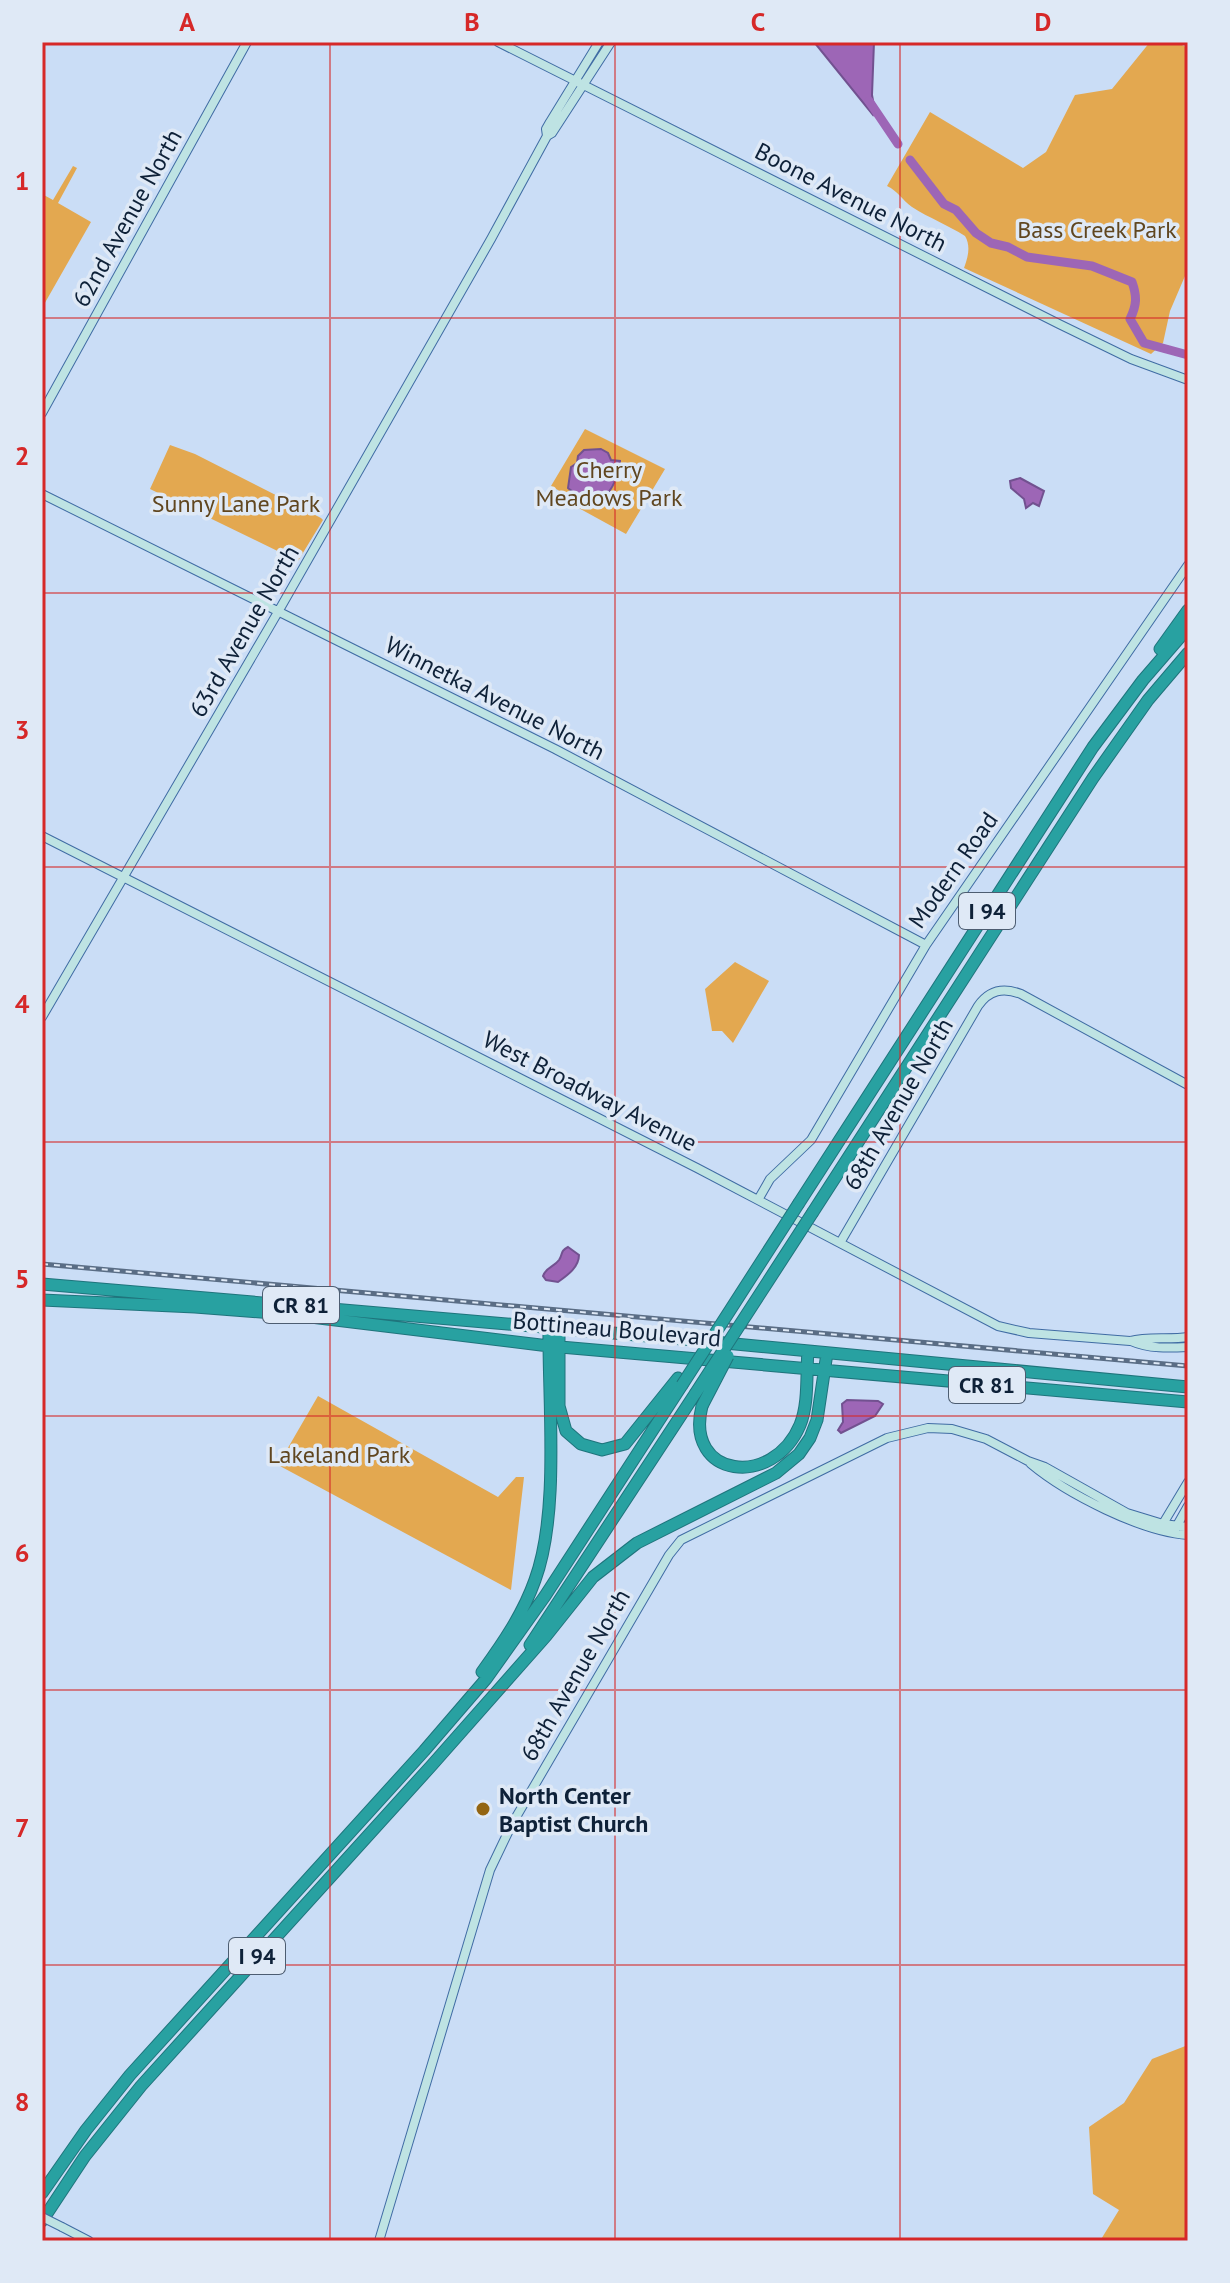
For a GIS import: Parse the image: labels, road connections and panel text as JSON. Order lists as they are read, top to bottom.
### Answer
{
  "streets": {
    "highway": ["I 94", "CR 81", "Bottineau Boulevard"],
    "street": [
      "Boone Avenue North",
      "62nd Avenue North",
      "63rd Avenue North",
      "Winnetka Avenue North",
      "Modern Road",
      "West Broadway Avenue",
      "68th Avenue North"
    ]
  },
  "crossings": [
    ["Boone Avenue North", "63rd Avenue North"],
    ["63rd Avenue North", "Winnetka Avenue North"],
    ["63rd Avenue North", "West Broadway Avenue"],
    ["Winnetka Avenue North", "Modern Road"],
    ["Modern Road", "West Broadway Avenue"],
    ["West Broadway Avenue", "68th Avenue North"]
  ],
  "parks": [
    "Bass Creek Park",
    "Cherry Meadows Park",
    "Sunny Lane Park",
    "Lakeland Park"
  ],
  "places": ["North Center Baptist Church"],
  "grid": {
    "columns": [
      "A",
      "B",
      "C",
      "D"
    ],
    "rows": [
      "1",
      "2",
      "3",
      "4",
      "5",
      "6",
      "7",
      "8"
    ]
  }
}
